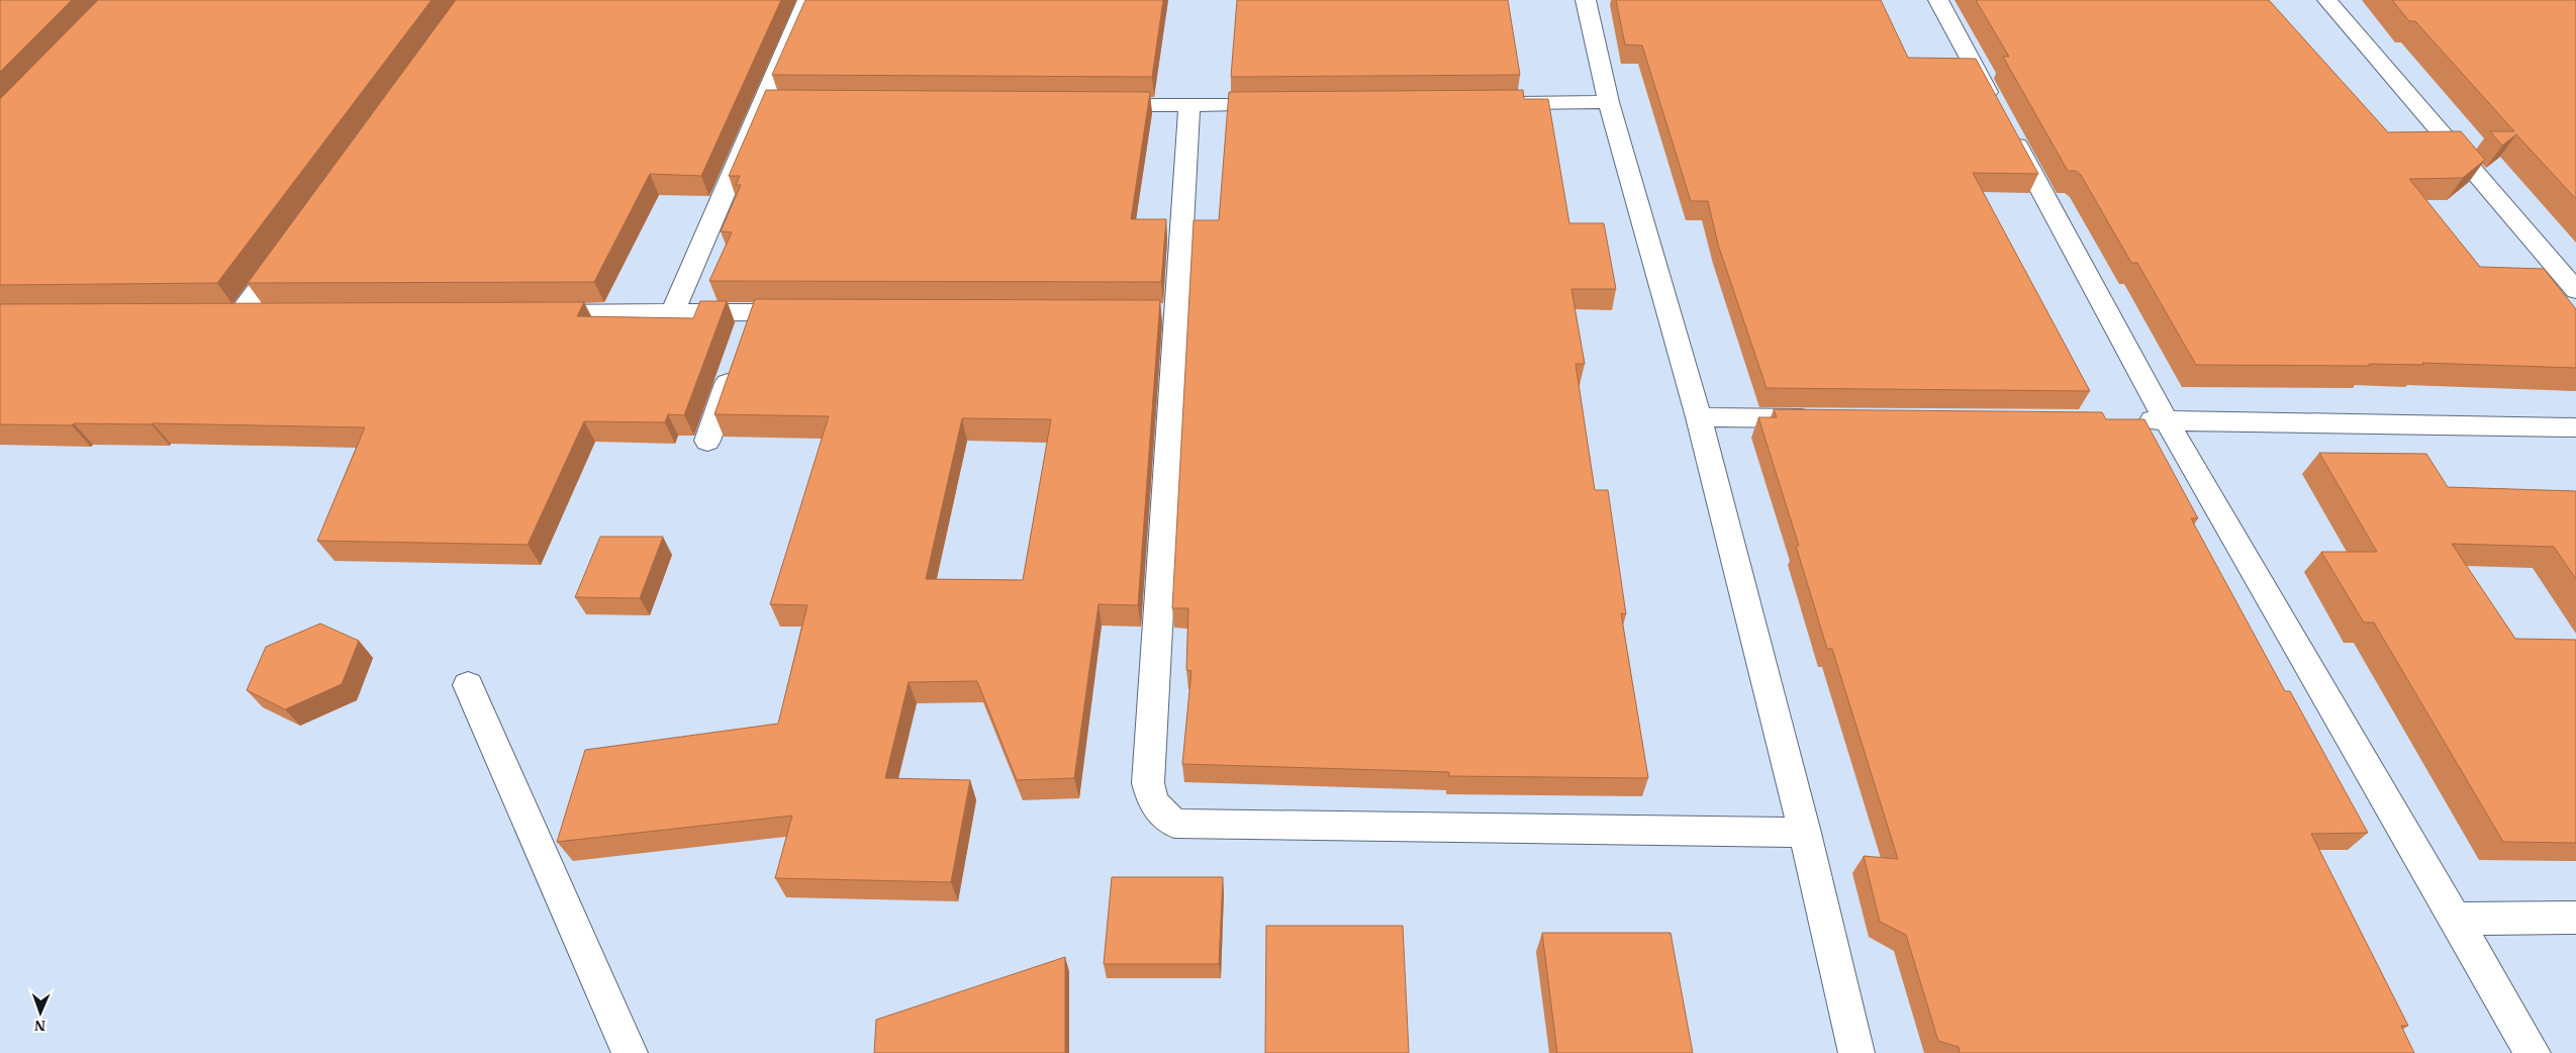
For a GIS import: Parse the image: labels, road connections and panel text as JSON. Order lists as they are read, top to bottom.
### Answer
{
  "north": "bottom"
}
